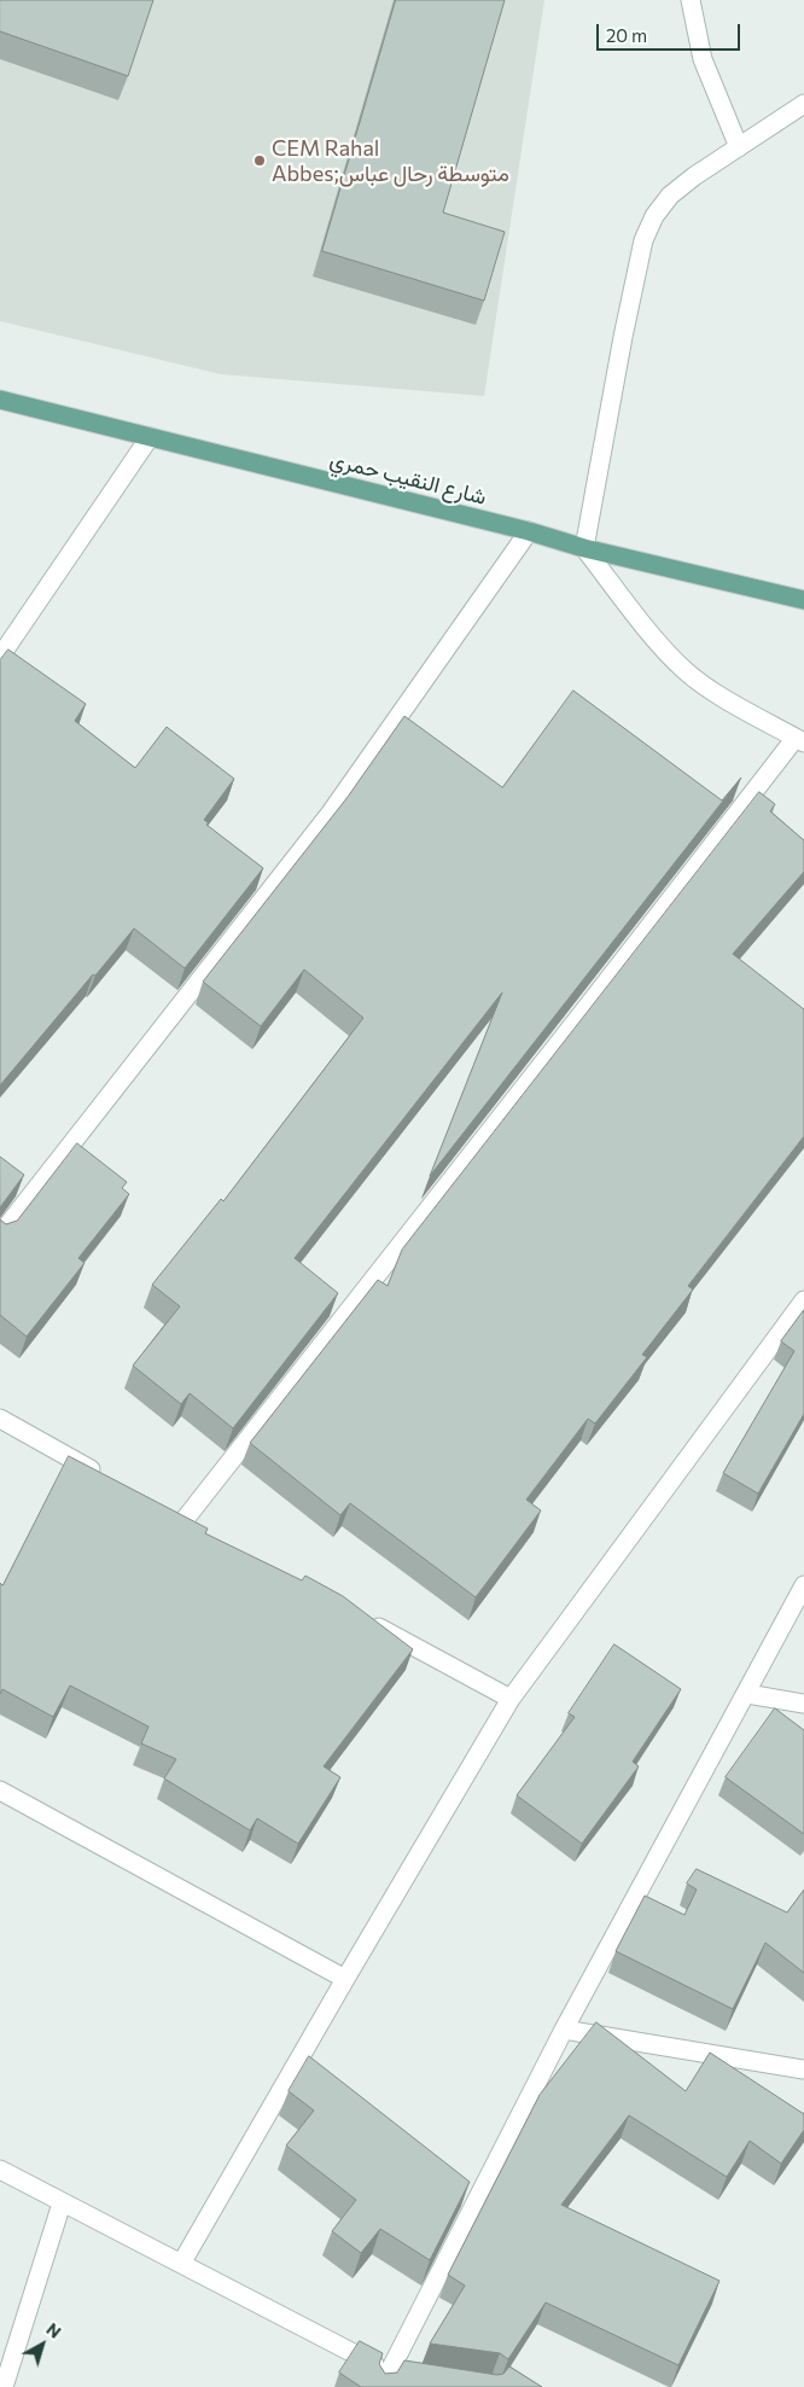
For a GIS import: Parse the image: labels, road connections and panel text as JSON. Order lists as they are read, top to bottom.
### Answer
{
  "streets": {
    "main road": ["شارع النقيب حمري"]
  },
  "places": ["CEM Rahal Abbes;متوسطة رحال عباس"],
  "scale_bar": "20 m",
  "north": "top right"
}
